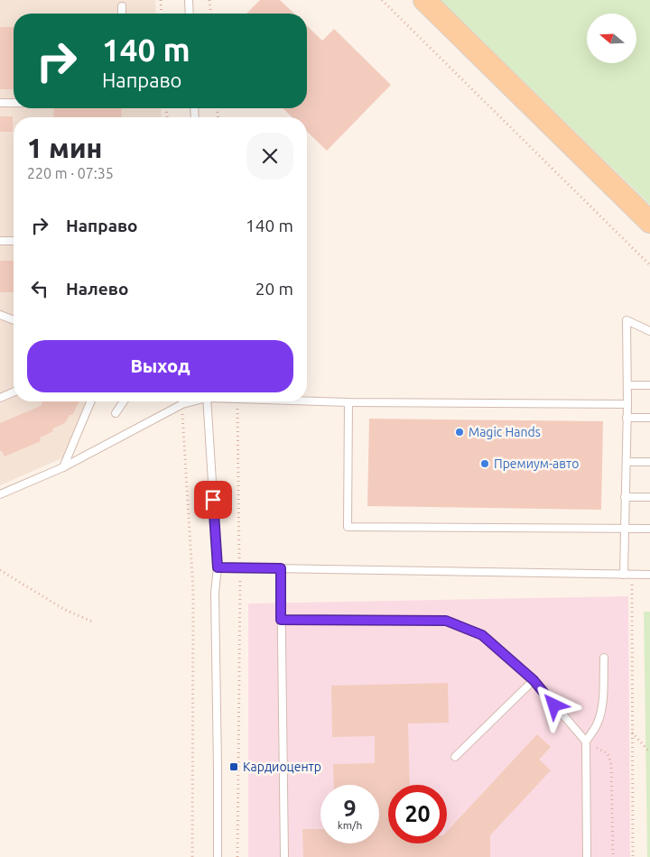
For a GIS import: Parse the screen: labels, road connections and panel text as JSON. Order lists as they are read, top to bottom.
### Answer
{
  "places": {
    "other": ["Magic Hands", "Премиум-авто"],
    "transit": ["Кардиоцентр"]
  },
  "north": "left",
  "page": {
    "turn": ["140 m", "Направо"],
    "heading": ["1 мин", "220 m · 07:35"],
    "list": [
      {
        "name": "Направо",
        "value": "140 m"
      },
      {
        "name": "Налево",
        "value": "20 m"
      }
    ],
    "buttons": "Выход",
    "speed": "9 km/h",
    "limit": "20"
  }
}
